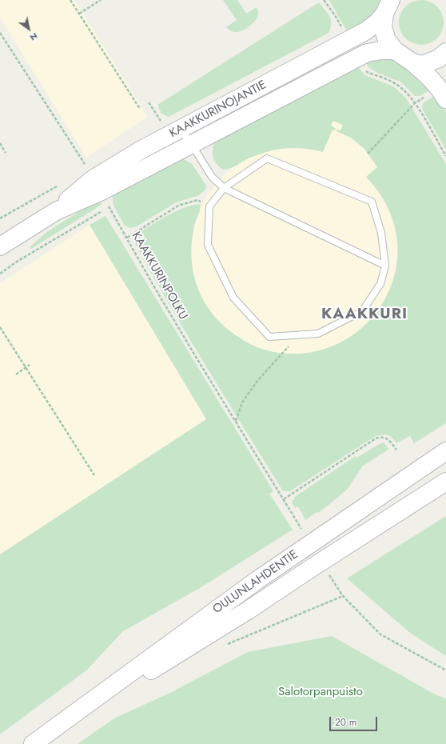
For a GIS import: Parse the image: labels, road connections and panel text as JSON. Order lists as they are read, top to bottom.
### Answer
{
  "streets": {
    "main road": ["KAAKKURINOJANTIE", "OULUNLAHDENTIE"],
    "path": ["KAAKKURINPOLKU"]
  },
  "crossings": [
    ["KAAKKURINOJANTIE", "KAAKKURINPOLKU"]
  ],
  "districts": ["KAAKKURI"],
  "parks": ["Salotorpanpuisto"],
  "scale_bar": "20 m",
  "north": "bottom right"
}
